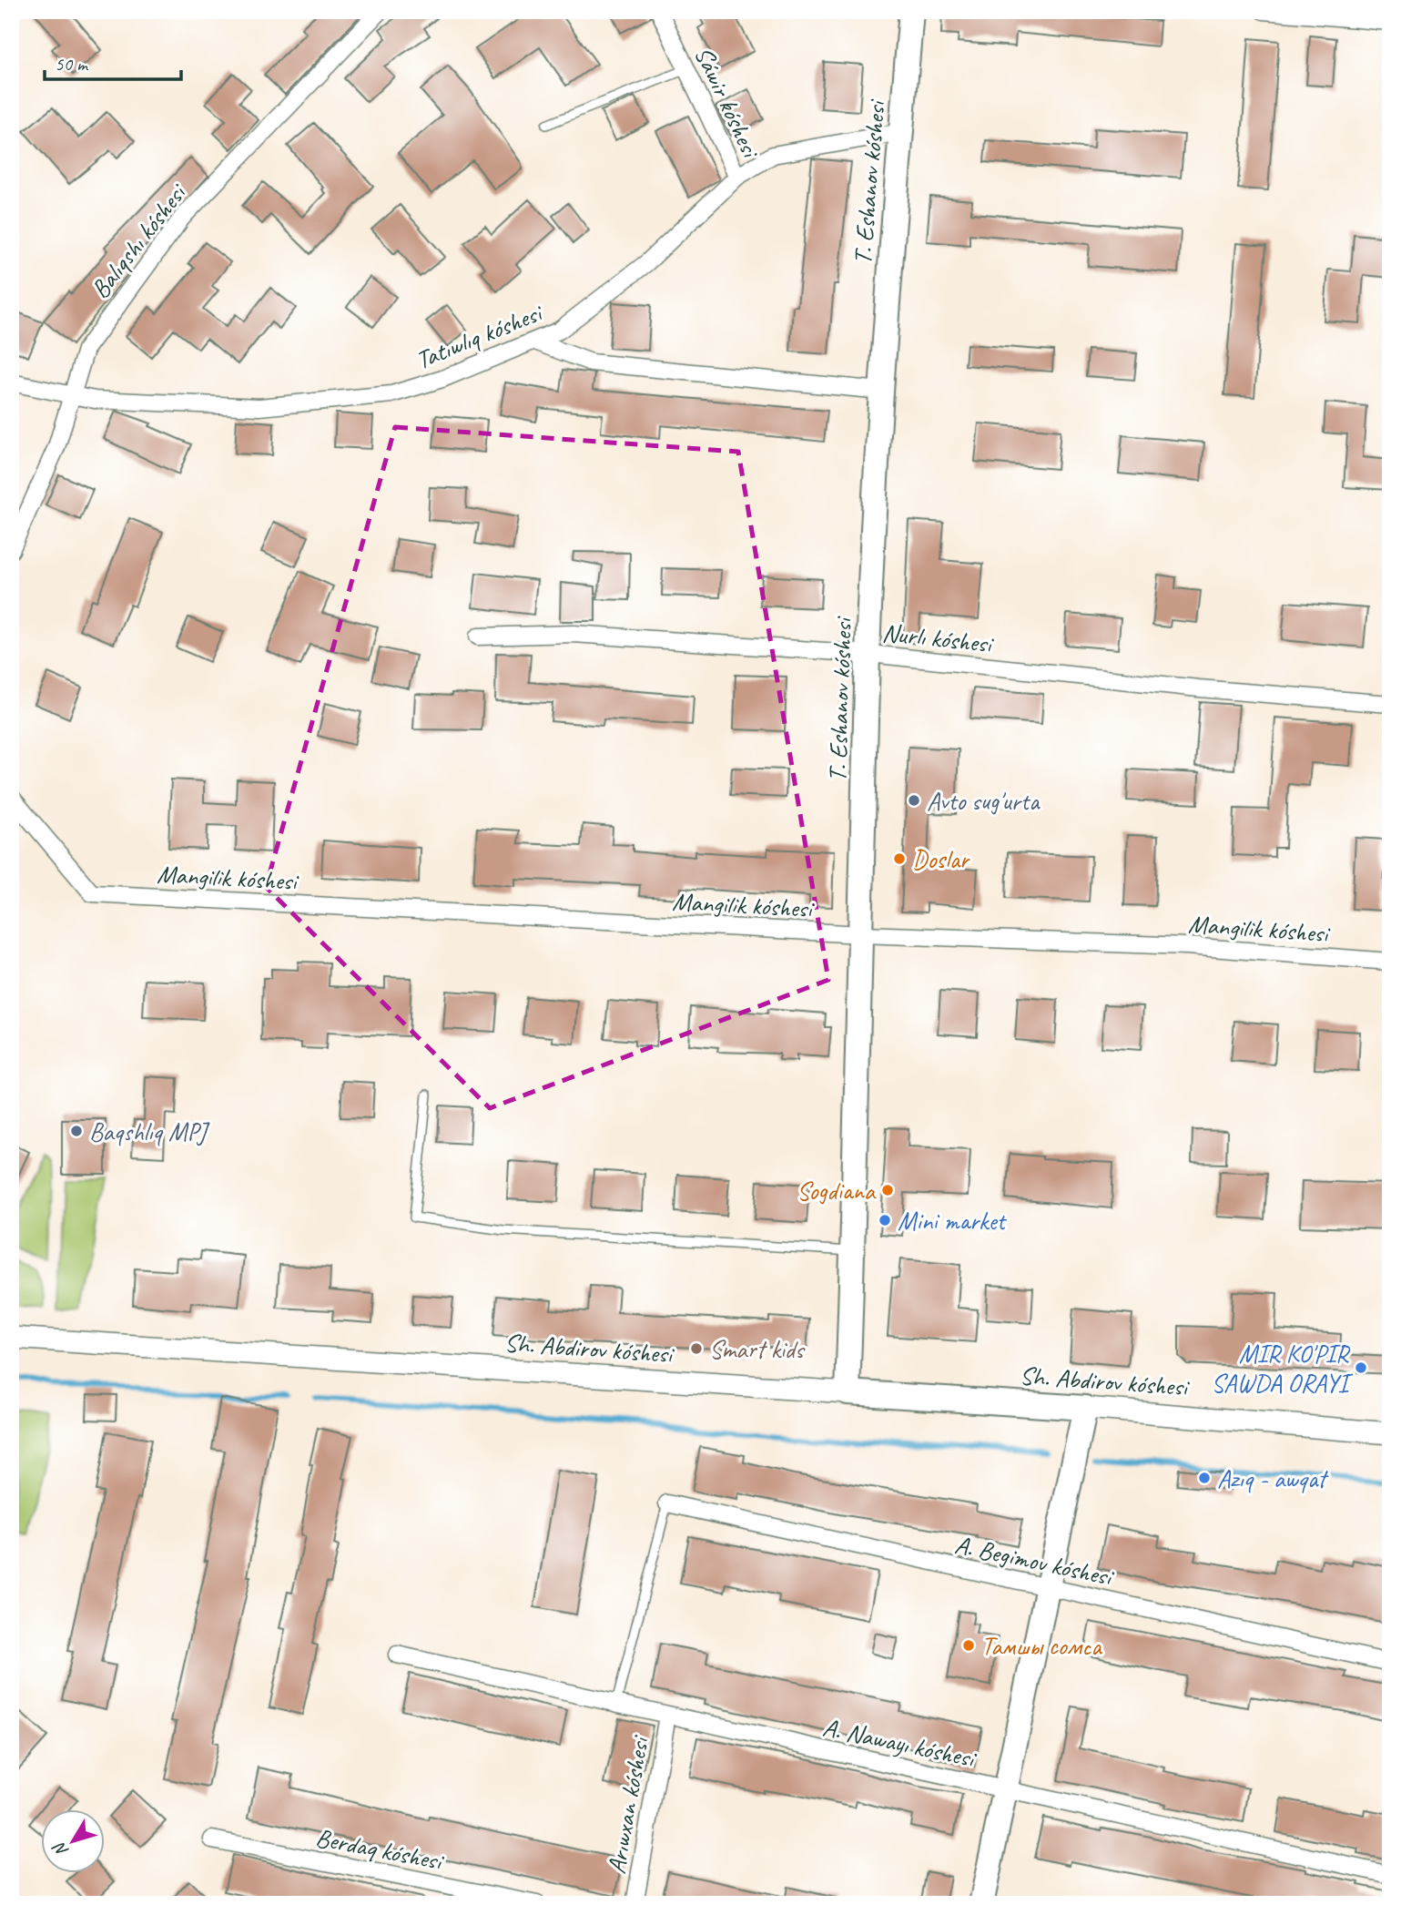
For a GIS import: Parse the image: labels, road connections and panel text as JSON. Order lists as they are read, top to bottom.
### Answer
{
  "streets": {
    "main road": ["T. Eshanov kóshesi", "Sh. Abdirov kóshesi"],
    "street": [
      "Sáwir kóshesi",
      "Balıqshı kóshesi",
      "Tatıwlıq kóshesi",
      "Nurlı kóshesi",
      "Mangilik kóshesi",
      "A. Begimov kóshesi",
      "A. Nawayı kóshesi",
      "Arıwxan kóshesi",
      "Berdaq kóshesi"
    ]
  },
  "crossings": [
    ["Sáwir kóshesi", "Tatıwlıq kóshesi"],
    ["T. Eshanov kóshesi", "Tatıwlıq kóshesi"],
    ["T. Eshanov kóshesi", "Nurlı kóshesi"],
    ["T. Eshanov kóshesi", "Mangilik kóshesi"],
    ["T. Eshanov kóshesi", "Sh. Abdirov kóshesi"],
    ["Balıqshı kóshesi", "Tatıwlıq kóshesi"],
    ["A. Nawayı kóshesi", "Arıwxan kóshesi"]
  ],
  "places": [
    "Avto sug'urta",
    "Doslar",
    "Baqshlıq MPJ",
    "Sogdiana",
    "Mini market",
    "Smart kids",
    "MIR KO'PIR SAWDA ORAYI",
    "Azıq - awqat",
    "Тамшы сомса"
  ],
  "scale_bar": "50 m",
  "north": "bottom left"
}
